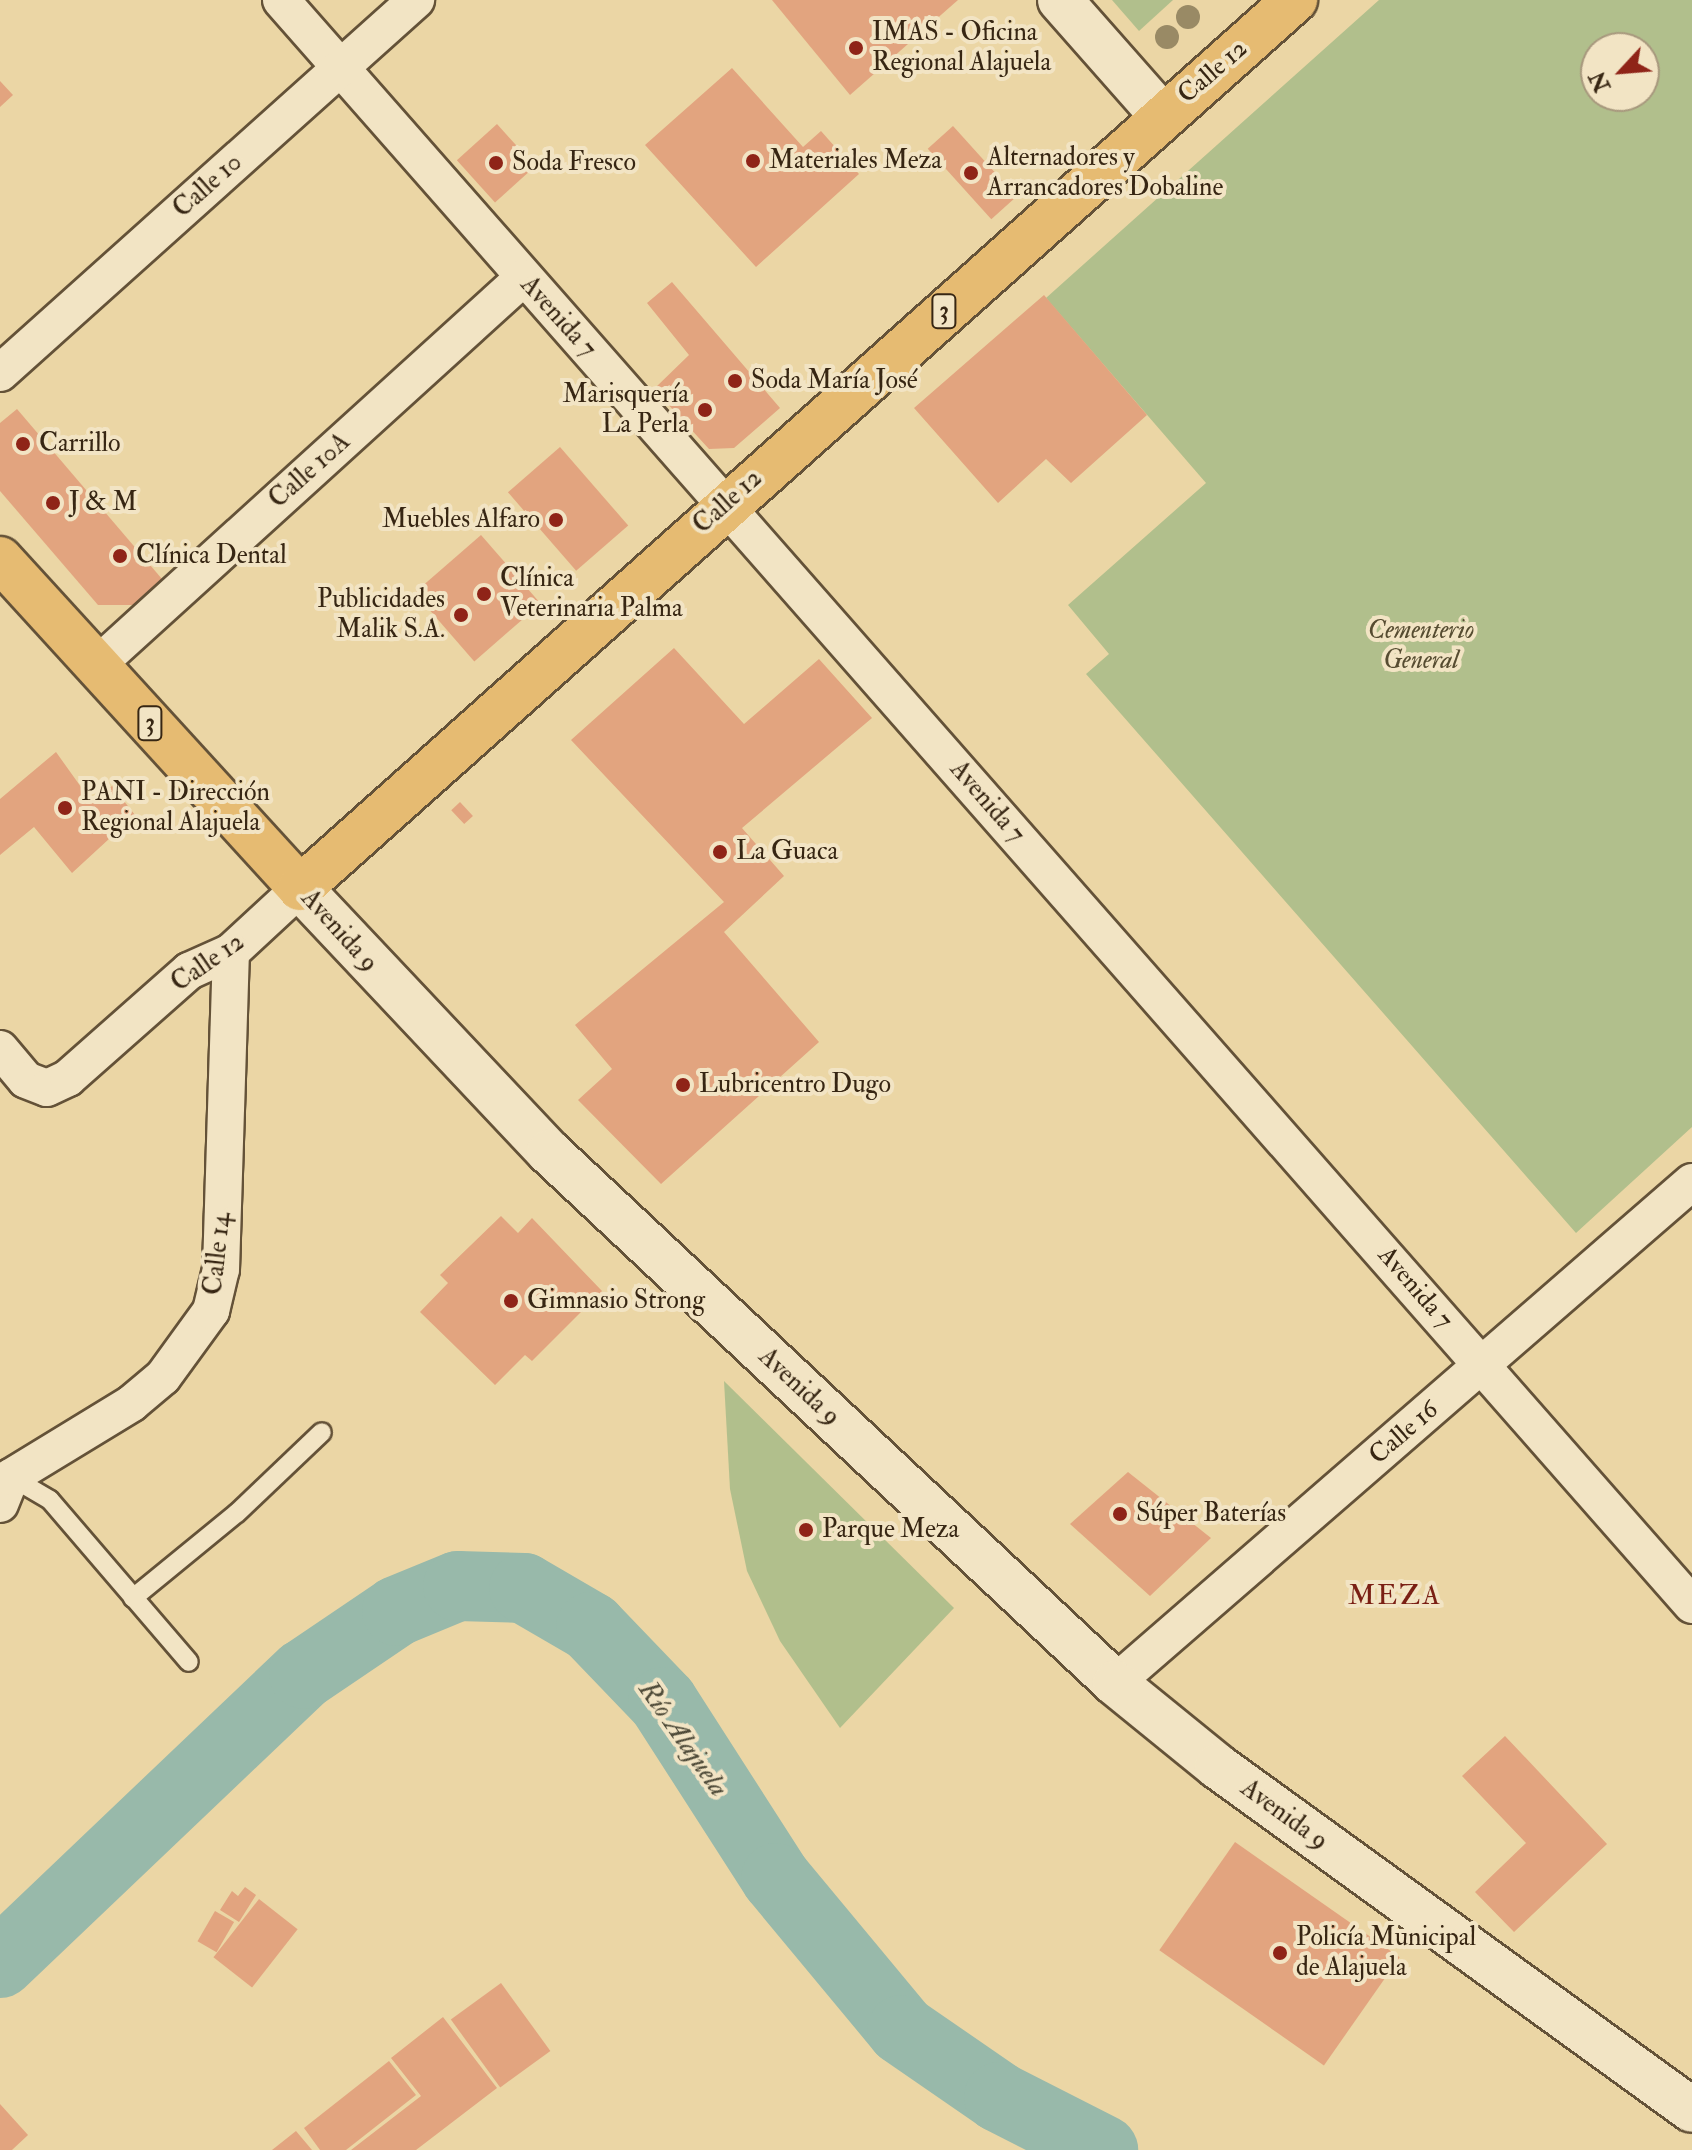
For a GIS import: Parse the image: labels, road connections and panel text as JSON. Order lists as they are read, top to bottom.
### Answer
{
  "streets": {
    "main road": ["Calle 12", "3", "Avenida 9"],
    "street": [
      "Calle 10",
      "Avenida 7",
      "Calle 10A",
      "Calle 14",
      "Calle 16"
    ]
  },
  "crossings": [
    ["Calle 12", "Avenida 7"],
    ["Calle 12", "Avenida 9"],
    ["Calle 12", "Calle 14"],
    ["Calle 10", "Avenida 7"],
    ["Avenida 7", "Calle 10A"],
    ["Avenida 7", "Calle 16"],
    ["Calle 10A", "Avenida 9"],
    ["Avenida 9", "Calle 16"]
  ],
  "districts": ["MEZA"],
  "water": ["Río Alajuela"],
  "parks": ["Cementerio General"],
  "places": [
    "IMAS - Oficina Regional Alajuela",
    "Materiales Meza",
    "Soda Fresco",
    "Alternadores y Arrancadores Dobaline",
    "Soda María José",
    "Marisquería La Perla",
    "Carrillo",
    "J & M",
    "Muebles Alfaro",
    "Clínica Dental",
    "Clínica Veterinaria Palma",
    "Publicidades Malik S.A.",
    "PANI - Dirección Regional Alajuela",
    "La Guaca",
    "Lubricentro Dugo",
    "Gimnasio Strong",
    "Súper Baterías",
    "Parque Meza",
    "Policía Municipal de Alajuela"
  ],
  "north": "bottom left"
}
